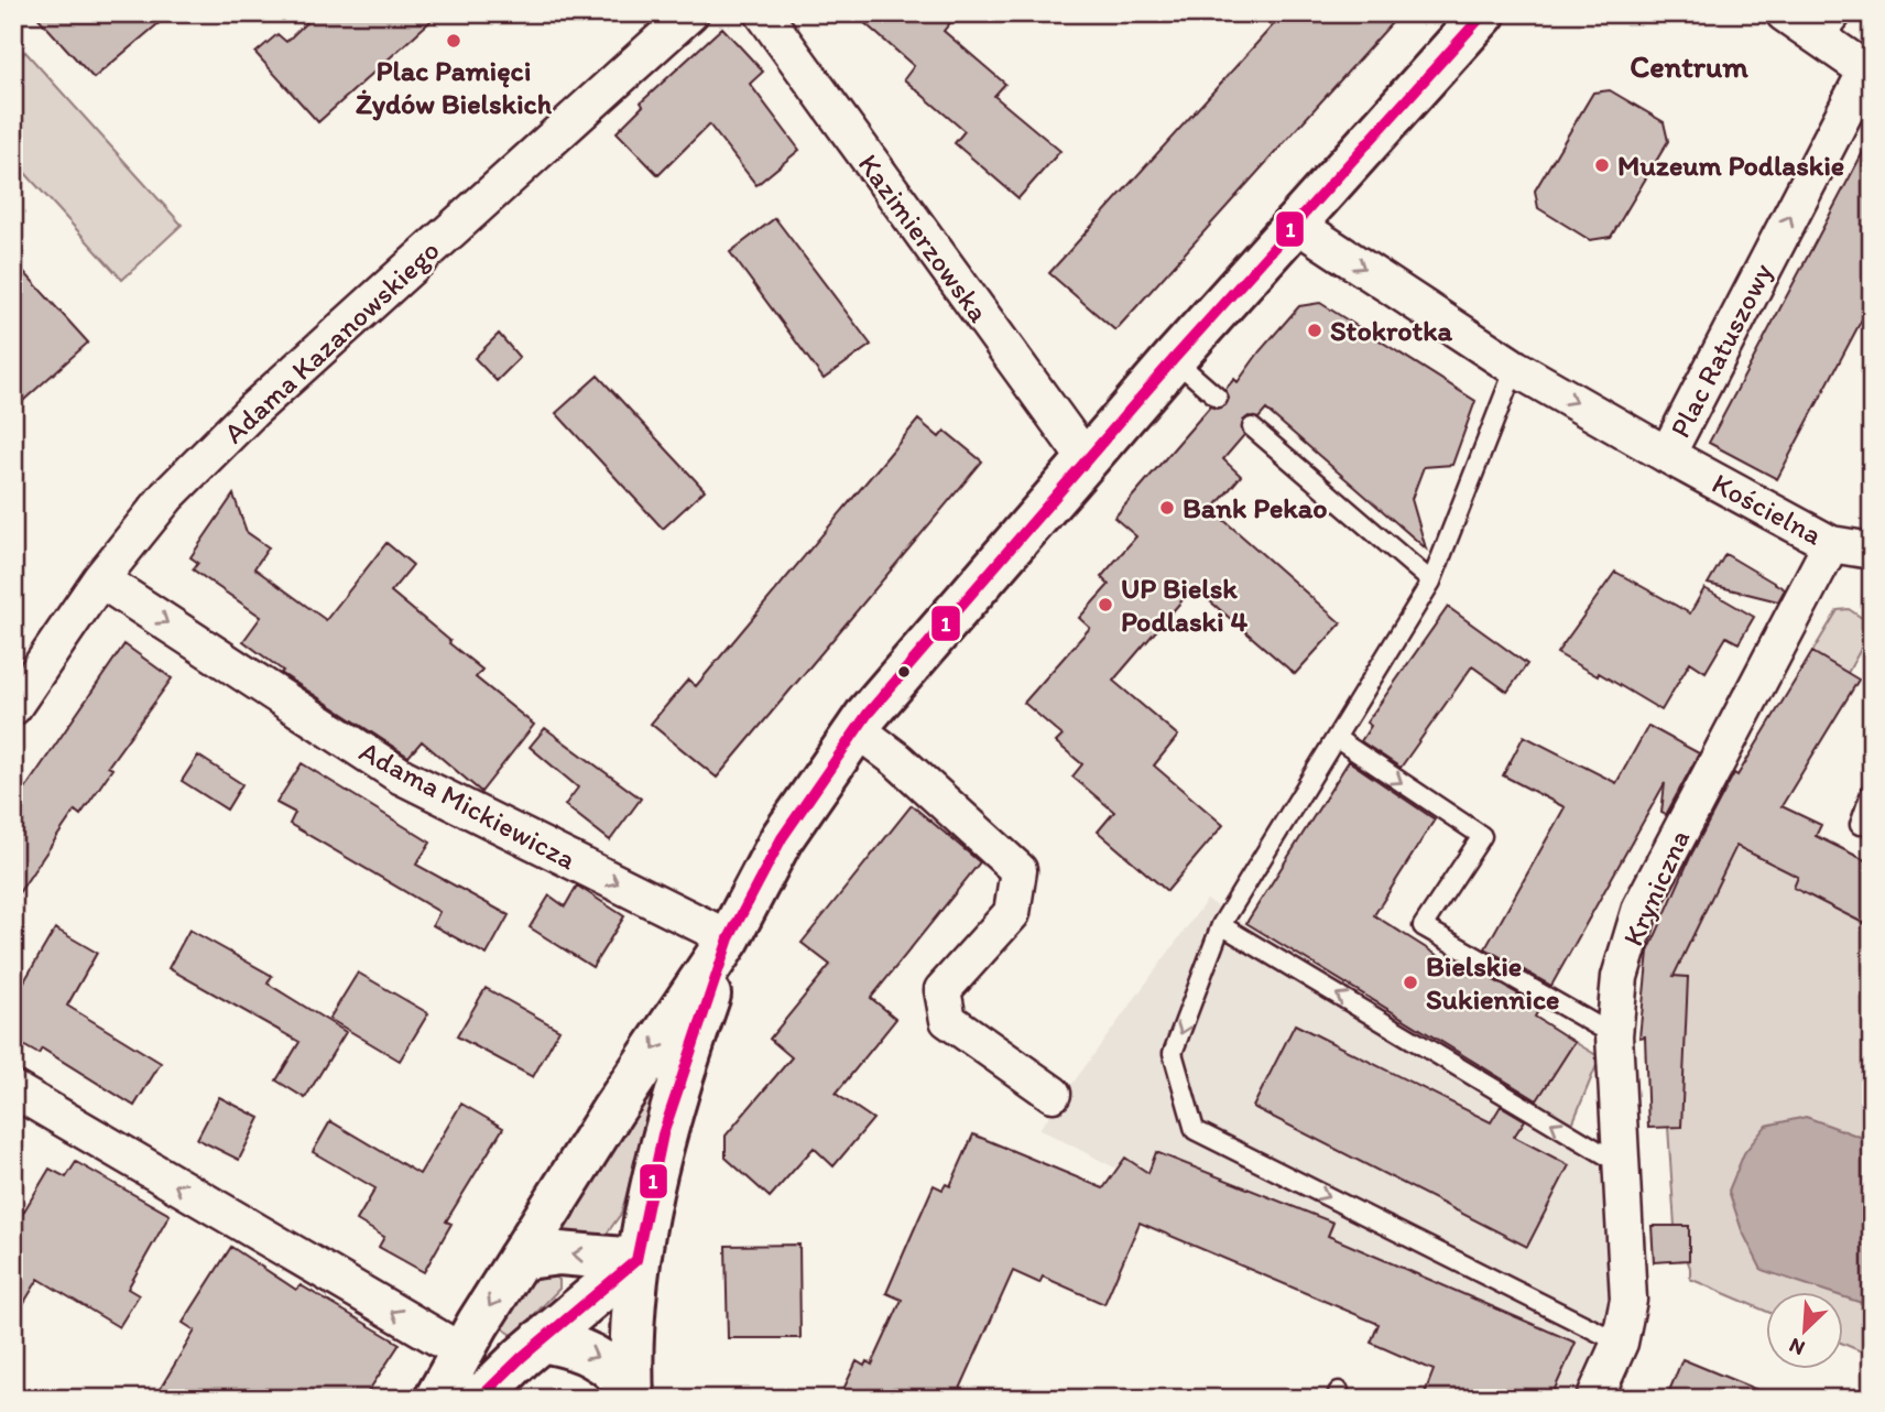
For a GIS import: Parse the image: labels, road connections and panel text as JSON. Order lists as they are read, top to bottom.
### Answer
{
  "streets": {
    "street": [
      "Kazimierzowska",
      "Adama Kazanowskiego",
      "Plac Ratuszowy",
      "Kościelna",
      "Adama Mickiewicza",
      "Kryniczna"
    ]
  },
  "crossings": [
    ["Adama Kazanowskiego", "Adama Mickiewicza"],
    ["Plac Ratuszowy", "Kościelna"],
    ["Kościelna", "Kryniczna"]
  ],
  "one_way": ["Adama Mickiewicza"],
  "districts": ["Centrum"],
  "places": [
    "Plac Pamięci Żydów Bielskich",
    "Muzeum Podlaskie",
    "Stokrotka",
    "Bank Pekao",
    "UP Bielsk Podlaski 4",
    "Bielskie Sukiennice"
  ],
  "lines": ["transit line 1"],
  "north": "bottom left"
}
